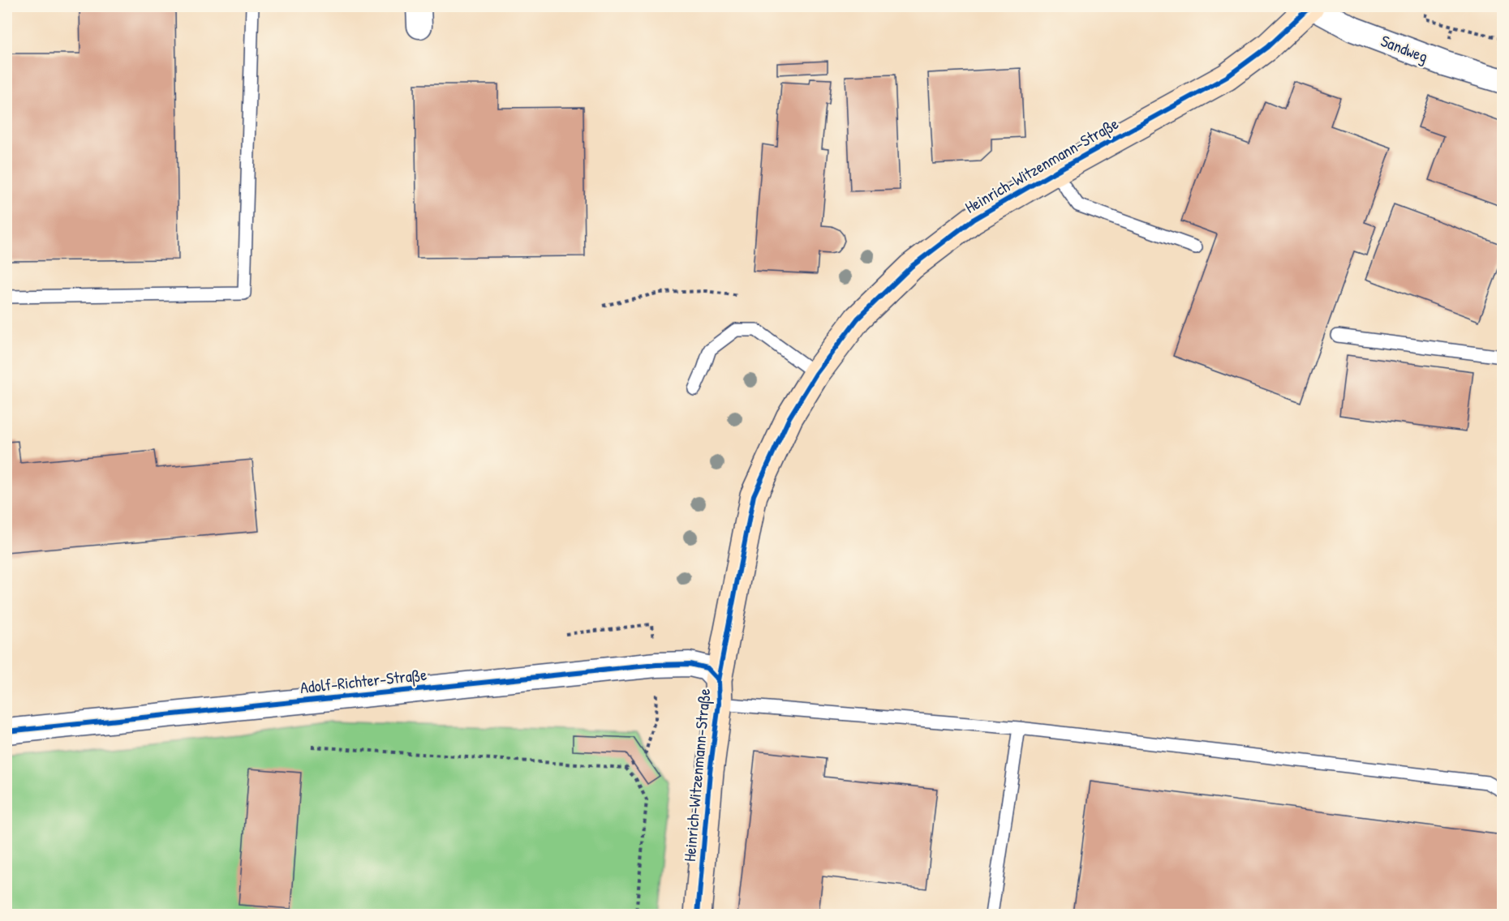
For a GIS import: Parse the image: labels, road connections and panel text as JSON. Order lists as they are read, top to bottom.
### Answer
{
  "streets": {
    "street": ["Sandweg", "Heinrich-Witzenmann-Straße", "Adolf-Richter-Straße"]
  },
  "crossings": [
    ["Sandweg", "Heinrich-Witzenmann-Straße"],
    ["Heinrich-Witzenmann-Straße", "Adolf-Richter-Straße"]
  ]
}
